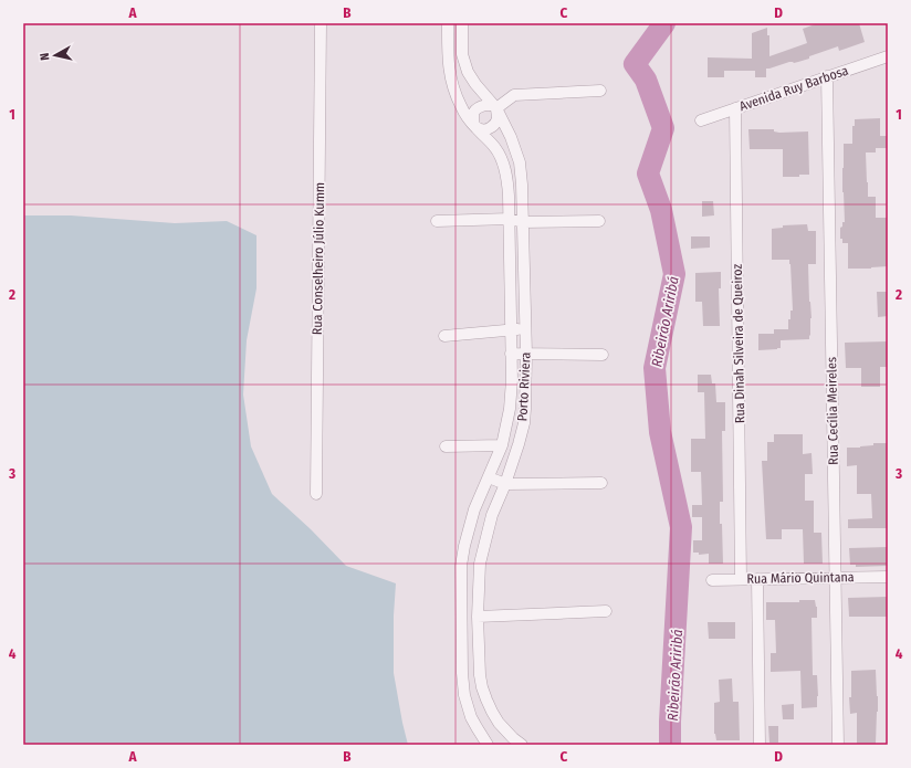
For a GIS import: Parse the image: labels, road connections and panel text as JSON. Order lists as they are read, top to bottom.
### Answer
{
  "streets": {
    "street": [
      "Avenida Ruy Barbosa",
      "Rua Conselheiro Júlio Kumm",
      "Rua Dinah Silveira de Queiroz",
      "Porto Riviera",
      "Rua Cecília Meireles",
      "Rua Mário Quintana"
    ]
  },
  "crossings": [
    ["Avenida Ruy Barbosa", "Rua Dinah Silveira de Queiroz"],
    ["Avenida Ruy Barbosa", "Rua Cecília Meireles"],
    ["Rua Dinah Silveira de Queiroz", "Rua Mário Quintana"],
    ["Rua Cecília Meireles", "Rua Mário Quintana"]
  ],
  "water": ["Ribeirão Ariribá"],
  "north": "left",
  "grid": {
    "columns": [
      "A",
      "B",
      "C",
      "D"
    ],
    "rows": [
      "1",
      "2",
      "3",
      "4"
    ]
  }
}
